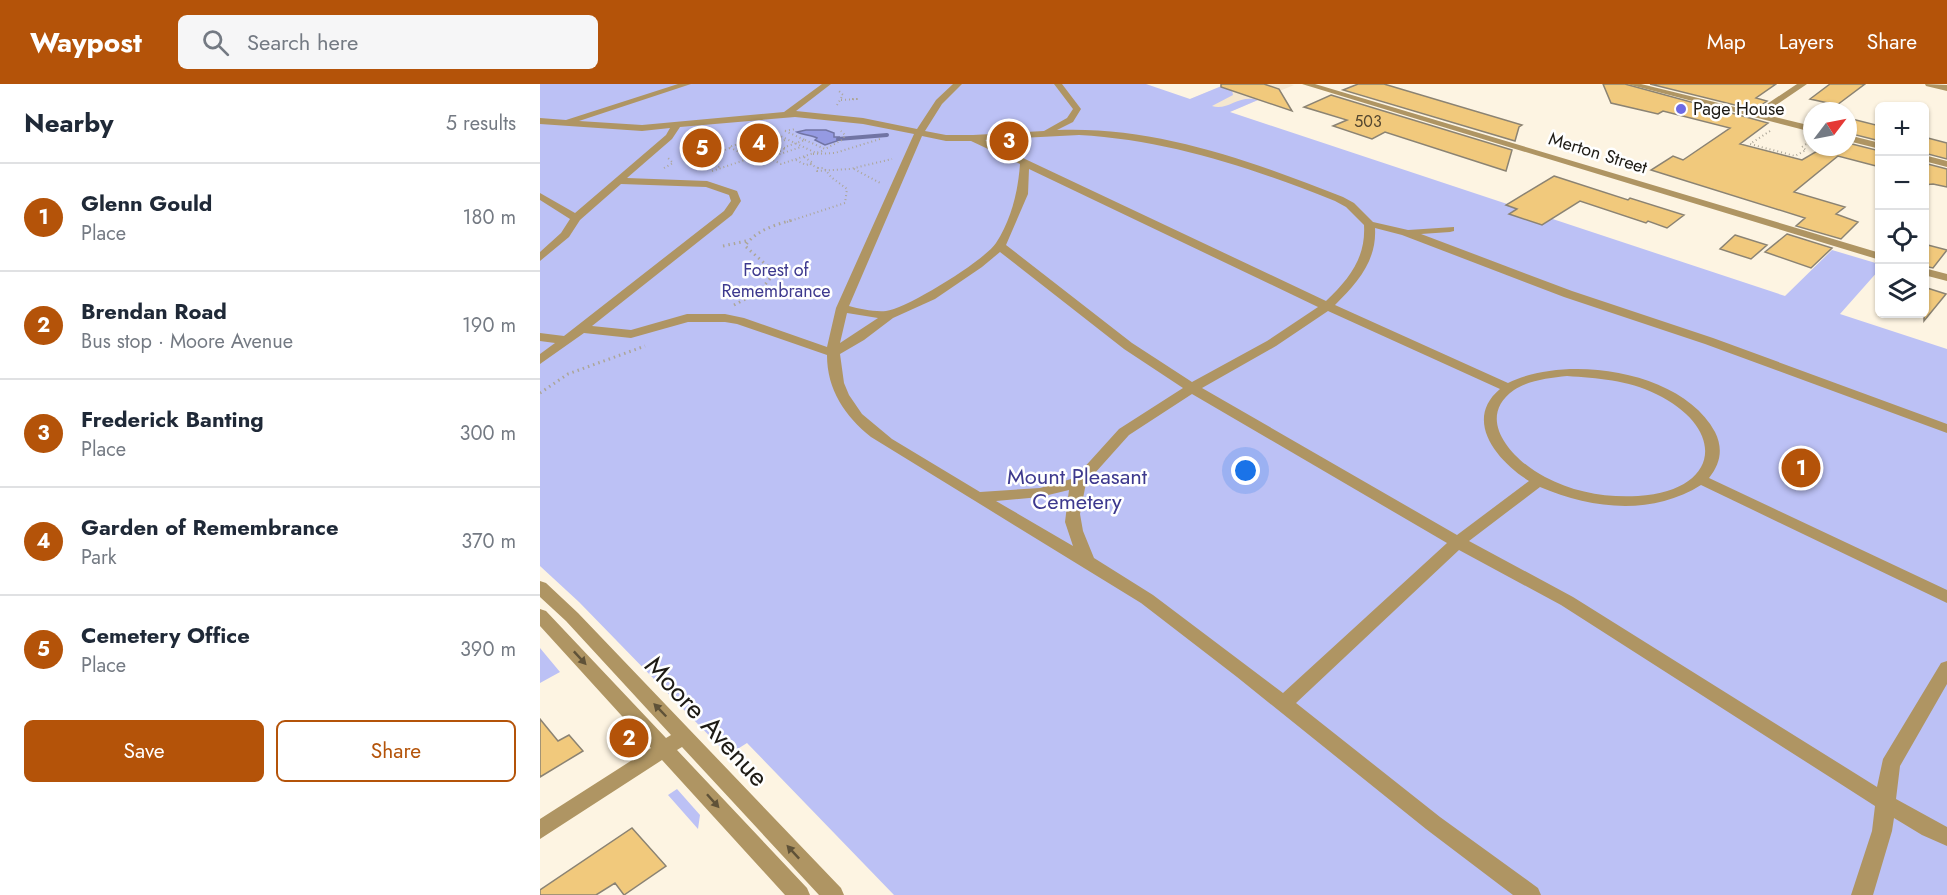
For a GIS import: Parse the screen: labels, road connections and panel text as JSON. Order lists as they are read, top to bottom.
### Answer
{
  "streets": {
    "street": ["Merton Street", "Moore Avenue"]
  },
  "parks": ["Forest of Remembrance", "Mount Pleasant Cemetery"],
  "places": ["Page House"],
  "house_numbers": ["503"],
  "north": "top right",
  "page": {
    "header": "Waypost",
    "search": "Search here",
    "nav": ["Map", "Layers", "Share"],
    "heading": ["Nearby", "5 results"],
    "map_buttons": ["+", "−"],
    "pins": [
      "3",
      "4",
      "5",
      "1",
      "2"
    ],
    "list": [
      {
        "mark": "1",
        "name": "Glenn Gould",
        "note": "Place",
        "value": "180 m"
      },
      {
        "mark": "2",
        "name": "Brendan Road",
        "note": "Bus stop · Moore Avenue",
        "value": "190 m"
      },
      {
        "mark": "3",
        "name": "Frederick Banting",
        "note": "Place",
        "value": "300 m"
      },
      {
        "mark": "4",
        "name": "Garden of Remembrance",
        "note": "Park",
        "value": "370 m"
      },
      {
        "mark": "5",
        "name": "Cemetery Office",
        "note": "Place",
        "value": "390 m"
      }
    ],
    "buttons": ["Save", "Share"]
  }
}
